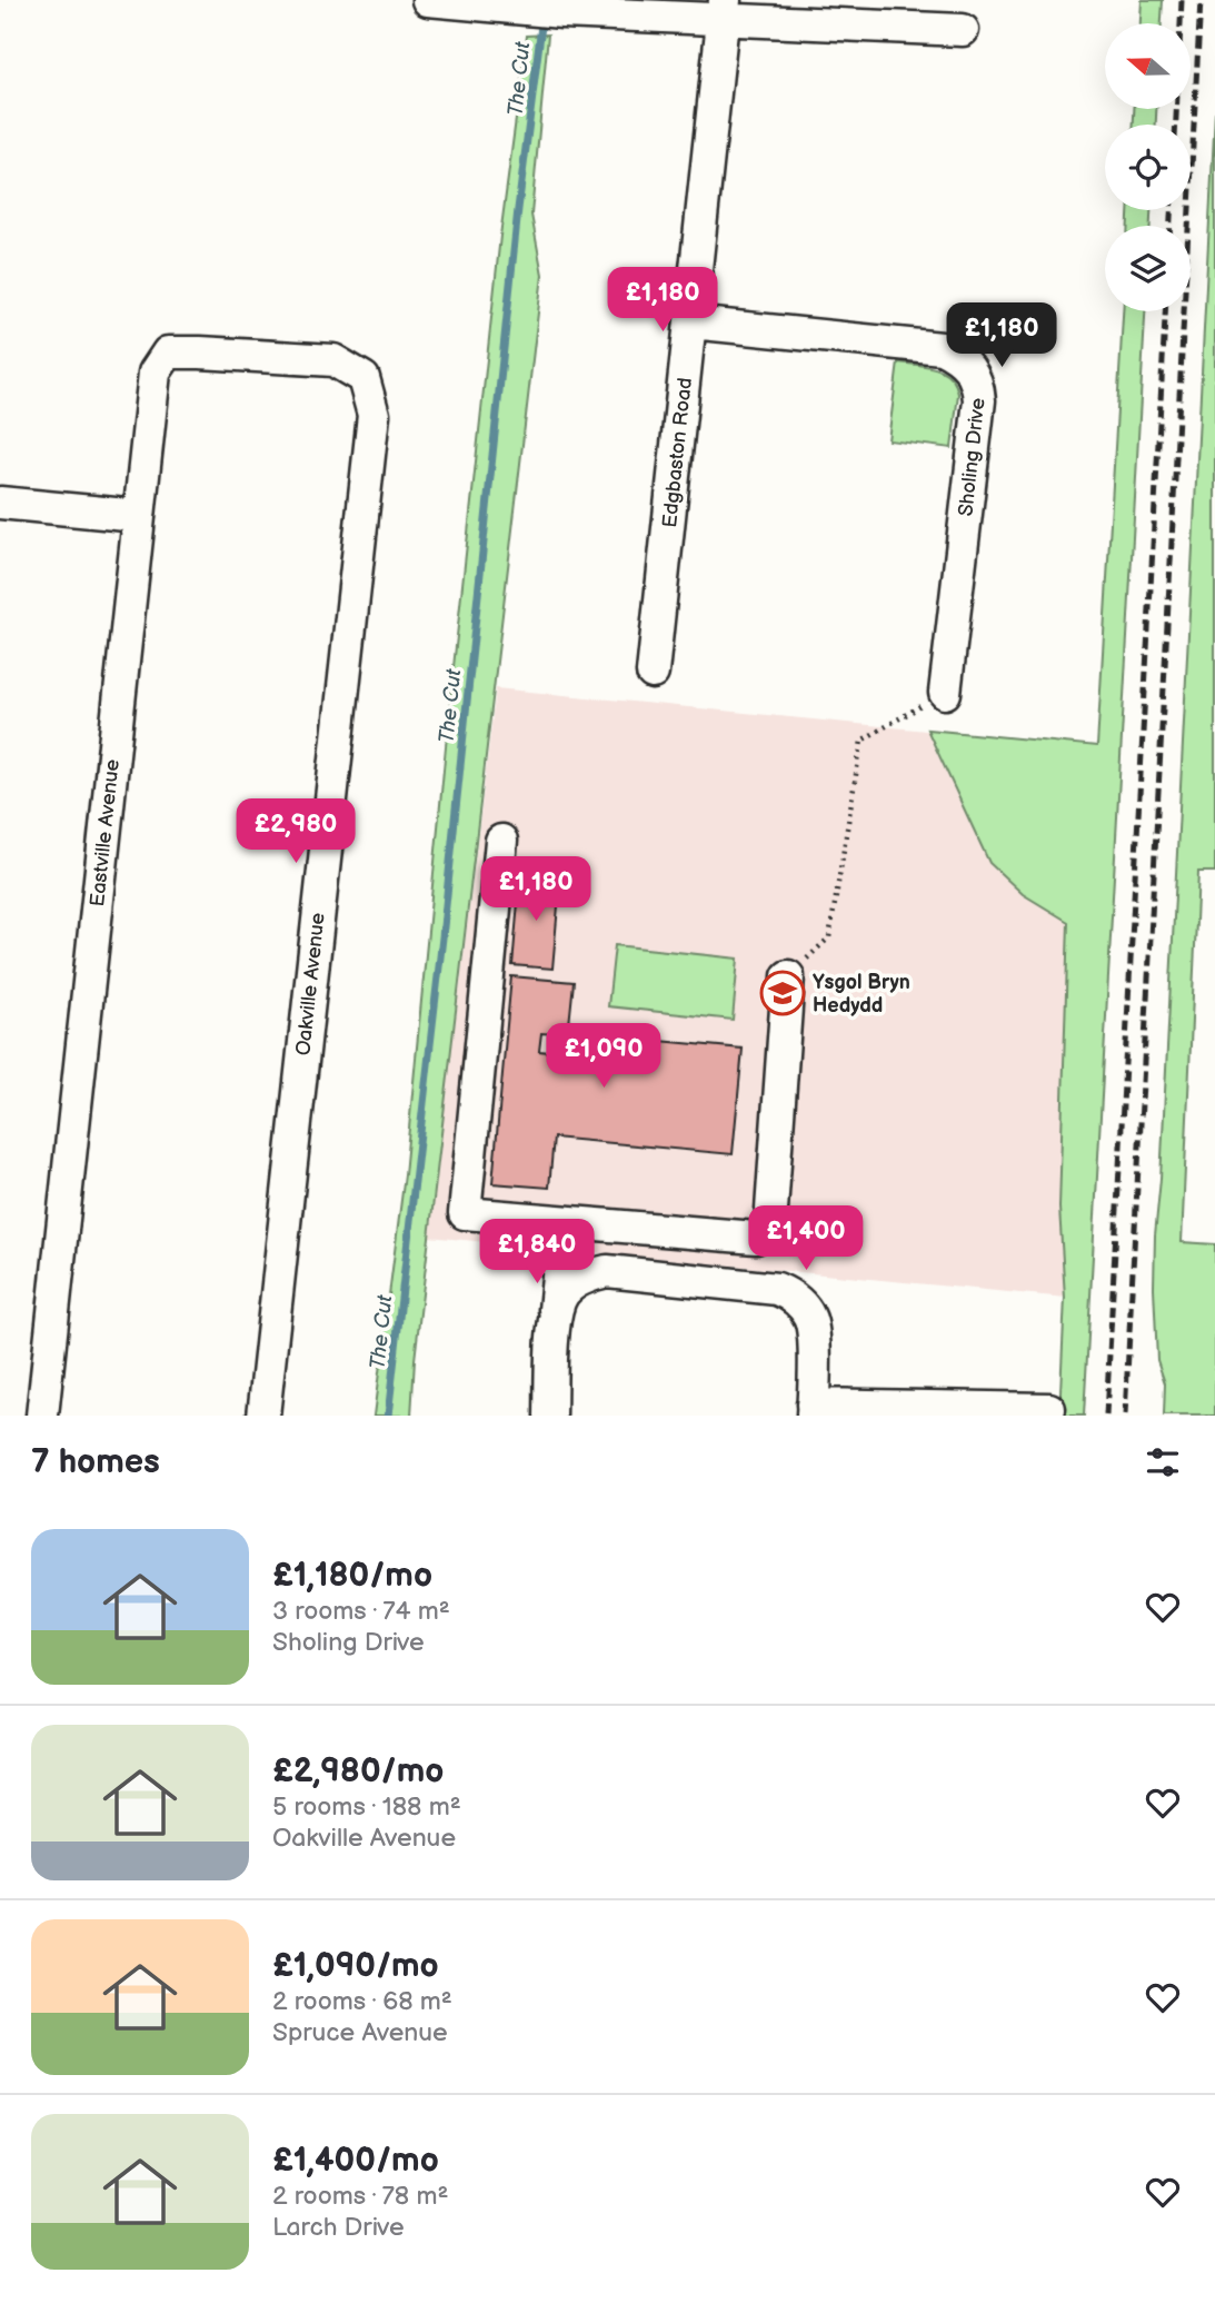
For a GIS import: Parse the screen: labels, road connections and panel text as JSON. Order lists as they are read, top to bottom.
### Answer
{
  "streets": {
    "street": [
      "Edgbaston Road",
      "Sholing Drive",
      "Eastville Avenue",
      "Oakville Avenue"
    ]
  },
  "crossings": [
    ["Edgbaston Road", "Sholing Drive"],
    ["Eastville Avenue", "Oakville Avenue"]
  ],
  "water": ["The Cut"],
  "places": {
    "school or university": ["Ysgol Bryn Hedydd"]
  },
  "north": "left",
  "page": {
    "price": [
      "£1,180",
      "£1,180",
      "£2,980",
      "£1,180",
      "£1,090",
      "£1,400",
      "£1,840"
    ],
    "heading": "7 homes",
    "list": [
      {
        "name": "£1,180/mo",
        "note": "3 rooms · 74 m² · Sholing Drive"
      },
      {
        "name": "£2,980/mo",
        "note": "5 rooms · 188 m² · Oakville Avenue"
      },
      {
        "name": "£1,090/mo",
        "note": "2 rooms · 68 m² · Spruce Avenue"
      },
      {
        "name": "£1,400/mo",
        "note": "2 rooms · 78 m² · Larch Drive"
      }
    ]
  }
}
